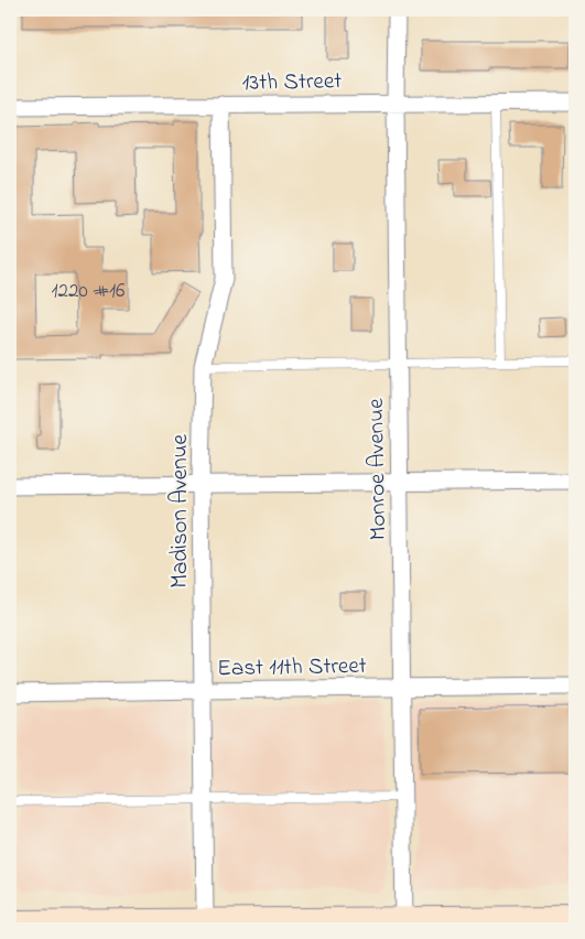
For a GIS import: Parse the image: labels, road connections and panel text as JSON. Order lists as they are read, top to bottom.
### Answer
{
  "streets": {
    "street": [
      "13th Street",
      "Monroe Avenue",
      "Madison Avenue",
      "East 11th Street"
    ]
  },
  "crossings": [
    ["13th Street", "Monroe Avenue"],
    ["13th Street", "Madison Avenue"],
    ["Monroe Avenue", "East 11th Street"],
    ["Madison Avenue", "East 11th Street"]
  ],
  "house_numbers": ["1220 #16"]
}
